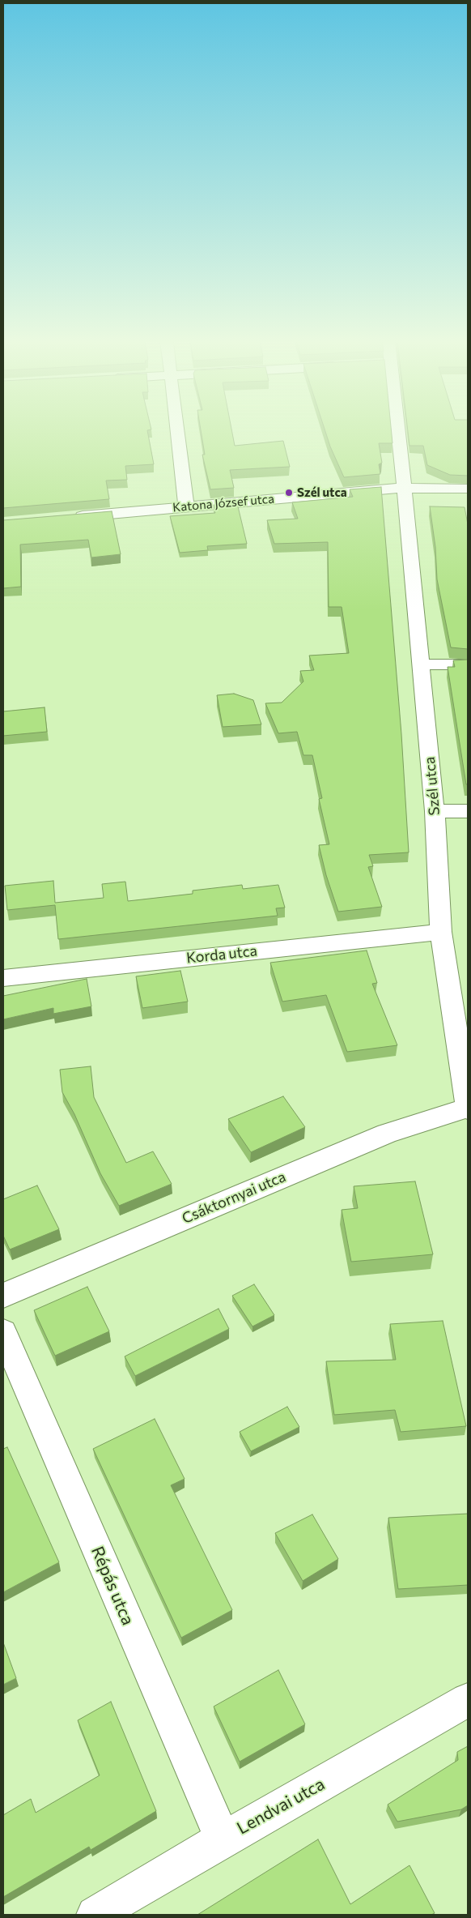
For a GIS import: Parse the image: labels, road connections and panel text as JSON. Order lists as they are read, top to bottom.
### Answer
{
  "streets": {
    "street": [
      "Katona József utca",
      "Szél utca",
      "Korda utca",
      "Csáktornyai utca",
      "Répás utca",
      "Lendvai utca"
    ]
  },
  "crossings": [
    ["Katona József utca", "Szél utca"],
    ["Szél utca", "Korda utca"],
    ["Szél utca", "Csáktornyai utca"],
    ["Répás utca", "Lendvai utca"]
  ],
  "places": ["Szél utca"]
}
